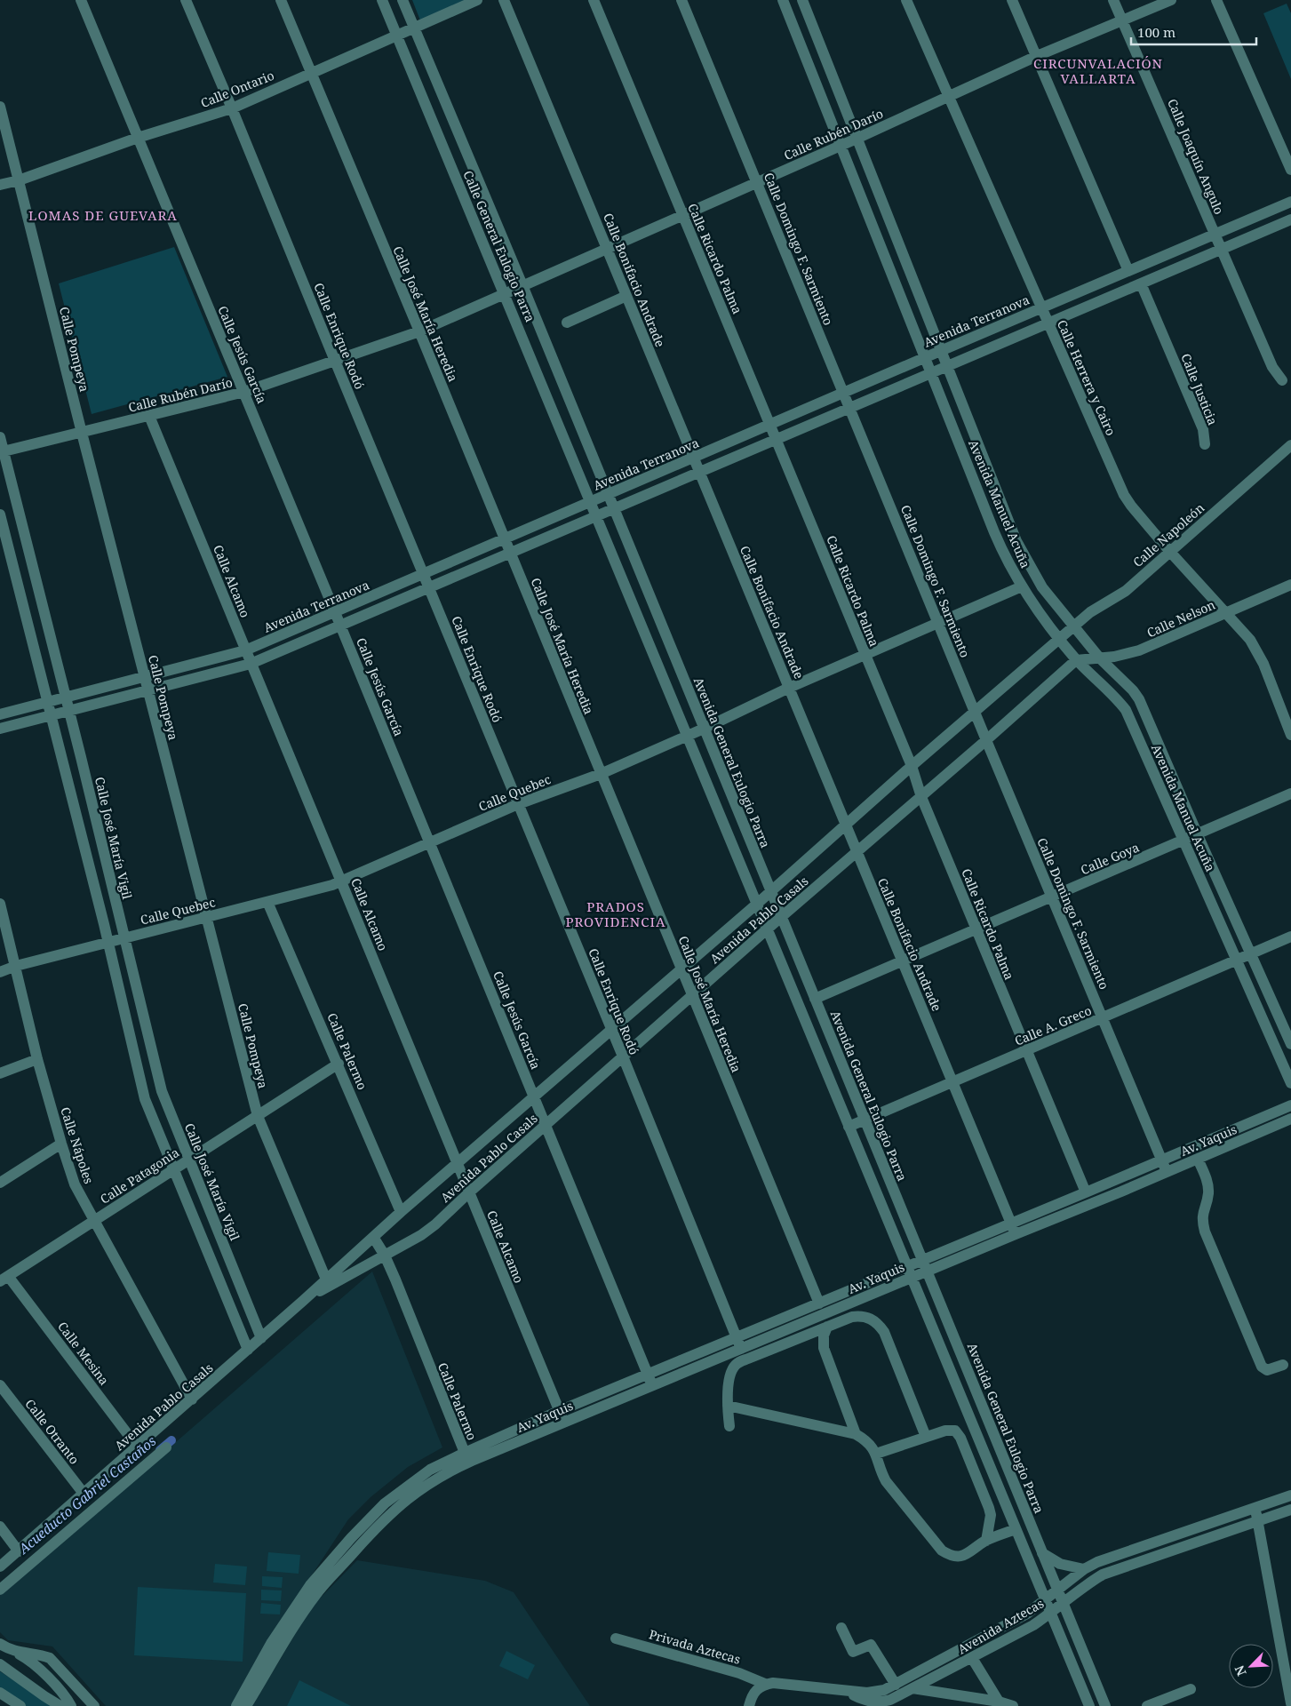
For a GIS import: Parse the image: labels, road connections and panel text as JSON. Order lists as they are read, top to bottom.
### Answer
{
  "streets": {
    "street": [
      "Calle Ontario",
      "Calle Rubén Darío",
      "Calle Joaquín Angulo",
      "Calle General Eulogio Parra",
      "Calle Domingo F. Sarmiento",
      "Calle Ricardo Palma",
      "Calle Bonifacio Andrade",
      "Calle José María Heredia",
      "Avenida Terranova",
      "Calle Enrique Rodó",
      "Calle Pompeya",
      "Calle Jesús García",
      "Calle Herrera y Cairo",
      "Calle Justicia",
      "Avenida Manuel Acuña",
      "Calle Napoleón",
      "Calle Alcamo",
      "Calle Nelson",
      "Avenida General Eulogio Parra",
      "Calle Quebec",
      "Calle José María Vigil",
      "Calle Goya",
      "Avenida Pablo Casals",
      "Calle A. Greco",
      "Calle Palermo",
      "Av. Yaquis",
      "Calle Nápoles",
      "Calle Patagonia",
      "Calle Mesina",
      "Calle Otranto",
      "Avenida Aztecas",
      "Privada Aztecas"
    ]
  },
  "crossings": [
    ["Calle Ontario", "Calle General Eulogio Parra"],
    ["Calle Ontario", "Calle José María Heredia"],
    ["Calle Ontario", "Calle Enrique Rodó"],
    ["Calle Ontario", "Calle Pompeya"],
    ["Calle Ontario", "Calle Jesús García"],
    ["Calle Rubén Darío", "Calle Joaquín Angulo"],
    ["Calle Rubén Darío", "Calle General Eulogio Parra"],
    ["Calle Rubén Darío", "Calle Domingo F. Sarmiento"],
    ["Calle Rubén Darío", "Calle Ricardo Palma"],
    ["Calle Rubén Darío", "Calle Bonifacio Andrade"],
    ["Calle Rubén Darío", "Calle José María Heredia"],
    ["Calle Rubén Darío", "Calle Enrique Rodó"],
    ["Calle Rubén Darío", "Calle Pompeya"],
    ["Calle Rubén Darío", "Calle Jesús García"],
    ["Calle Rubén Darío", "Calle Herrera y Cairo"],
    ["Calle Rubén Darío", "Avenida Manuel Acuña"],
    ["Calle Rubén Darío", "Calle Alcamo"],
    ["Calle Rubén Darío", "Calle José María Vigil"],
    ["Calle Joaquín Angulo", "Avenida Terranova"],
    ["Calle General Eulogio Parra", "Avenida Terranova"],
    ["Calle General Eulogio Parra", "Avenida General Eulogio Parra"],
    ["Calle Domingo F. Sarmiento", "Avenida Terranova"],
    ["Calle Domingo F. Sarmiento", "Calle Quebec"],
    ["Calle Domingo F. Sarmiento", "Calle Goya"],
    ["Calle Domingo F. Sarmiento", "Avenida Pablo Casals"],
    ["Calle Domingo F. Sarmiento", "Calle A. Greco"],
    ["Calle Domingo F. Sarmiento", "Av. Yaquis"],
    ["Calle Ricardo Palma", "Avenida Terranova"],
    ["Calle Ricardo Palma", "Calle Quebec"],
    ["Calle Ricardo Palma", "Calle Goya"],
    ["Calle Ricardo Palma", "Avenida Pablo Casals"],
    ["Calle Ricardo Palma", "Calle A. Greco"],
    ["Calle Ricardo Palma", "Av. Yaquis"],
    ["Calle Bonifacio Andrade", "Avenida Terranova"],
    ["Calle Bonifacio Andrade", "Calle Quebec"],
    ["Calle Bonifacio Andrade", "Calle Goya"],
    ["Calle Bonifacio Andrade", "Avenida Pablo Casals"],
    ["Calle Bonifacio Andrade", "Calle A. Greco"],
    ["Calle Bonifacio Andrade", "Av. Yaquis"],
    ["Calle José María Heredia", "Avenida Terranova"],
    ["Calle José María Heredia", "Calle Quebec"],
    ["Calle José María Heredia", "Avenida Pablo Casals"],
    ["Calle José María Heredia", "Av. Yaquis"],
    ["Avenida Terranova", "Calle Enrique Rodó"],
    ["Avenida Terranova", "Calle Pompeya"],
    ["Avenida Terranova", "Calle Jesús García"],
    ["Avenida Terranova", "Calle Herrera y Cairo"],
    ["Avenida Terranova", "Avenida Manuel Acuña"],
    ["Avenida Terranova", "Calle Alcamo"],
    ["Avenida Terranova", "Avenida General Eulogio Parra"],
    ["Avenida Terranova", "Calle José María Vigil"],
    ["Calle Enrique Rodó", "Calle Quebec"],
    ["Calle Enrique Rodó", "Avenida Pablo Casals"],
    ["Calle Enrique Rodó", "Av. Yaquis"],
    ["Calle Pompeya", "Calle Quebec"],
    ["Calle Pompeya", "Avenida Pablo Casals"],
    ["Calle Pompeya", "Calle Patagonia"],
    ["Calle Jesús García", "Calle Quebec"],
    ["Calle Jesús García", "Avenida Pablo Casals"],
    ["Calle Jesús García", "Av. Yaquis"],
    ["Calle Herrera y Cairo", "Calle Napoleón"],
    ["Calle Herrera y Cairo", "Calle Nelson"],
    ["Avenida Manuel Acuña", "Calle Napoleón"],
    ["Avenida Manuel Acuña", "Calle Nelson"],
    ["Avenida Manuel Acuña", "Calle Quebec"],
    ["Avenida Manuel Acuña", "Calle Goya"],
    ["Avenida Manuel Acuña", "Avenida Pablo Casals"],
    ["Avenida Manuel Acuña", "Calle A. Greco"],
    ["Calle Napoleón", "Avenida Pablo Casals"],
    ["Calle Alcamo", "Calle Quebec"],
    ["Calle Alcamo", "Avenida Pablo Casals"],
    ["Calle Alcamo", "Av. Yaquis"],
    ["Calle Nelson", "Avenida Pablo Casals"],
    ["Avenida General Eulogio Parra", "Calle Quebec"],
    ["Avenida General Eulogio Parra", "Calle Goya"],
    ["Avenida General Eulogio Parra", "Avenida Pablo Casals"],
    ["Avenida General Eulogio Parra", "Calle A. Greco"],
    ["Avenida General Eulogio Parra", "Av. Yaquis"],
    ["Avenida General Eulogio Parra", "Avenida Aztecas"],
    ["Calle Quebec", "Calle José María Vigil"],
    ["Calle Quebec", "Calle Palermo"],
    ["Calle Quebec", "Calle Nápoles"],
    ["Calle José María Vigil", "Avenida Pablo Casals"],
    ["Calle José María Vigil", "Calle Patagonia"],
    ["Avenida Pablo Casals", "Calle Palermo"],
    ["Avenida Pablo Casals", "Calle Nápoles"],
    ["Avenida Pablo Casals", "Calle Mesina"],
    ["Avenida Pablo Casals", "Calle Otranto"],
    ["Calle Palermo", "Av. Yaquis"],
    ["Calle Palermo", "Calle Patagonia"],
    ["Calle Nápoles", "Calle Patagonia"],
    ["Calle Patagonia", "Calle Mesina"],
    ["Avenida Aztecas", "Privada Aztecas"]
  ],
  "districts": ["CIRCUNVALACIÓN VALLARTA", "LOMAS DE GUEVARA", "PRADOS PROVIDENCIA"],
  "water": ["Acueducto Gabriel Castaños"],
  "scale_bar": "100 m",
  "north": "bottom left"
}
